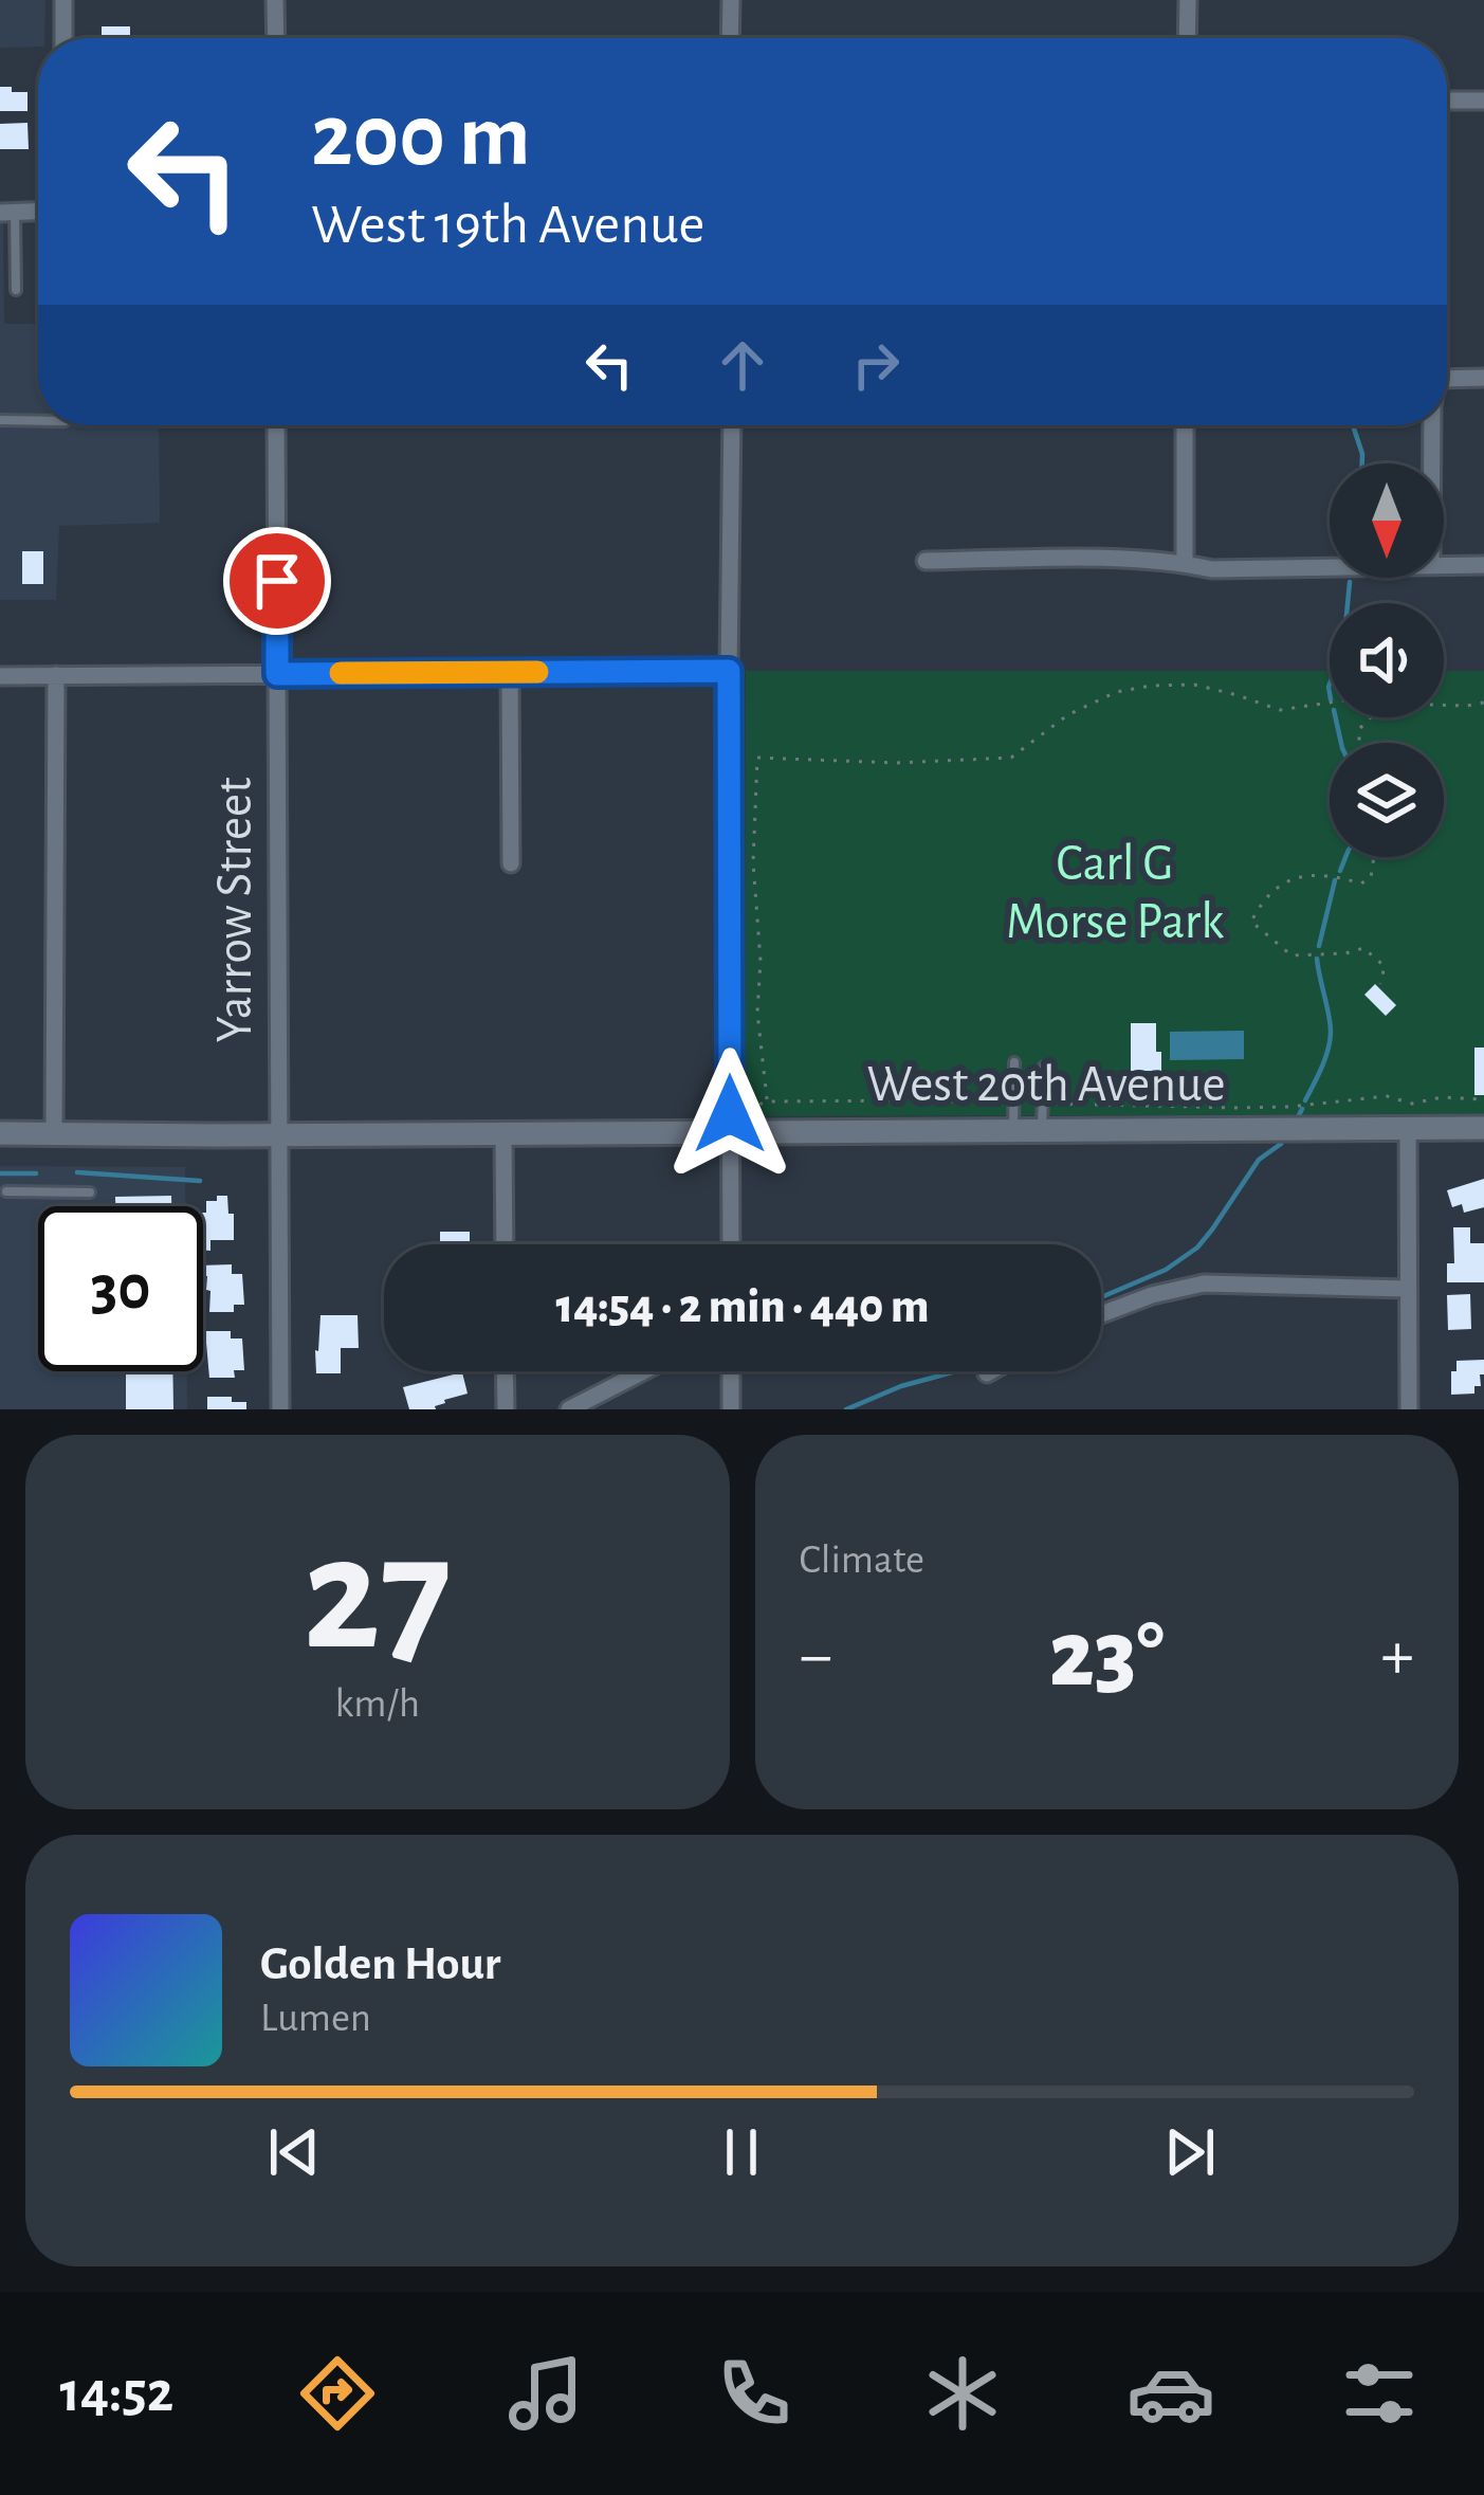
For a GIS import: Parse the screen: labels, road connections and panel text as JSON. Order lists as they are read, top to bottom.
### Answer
{
  "streets": {
    "street": ["Yarrow Street", "West 20th Avenue"]
  },
  "crossings": [
    ["Yarrow Street", "West 20th Avenue"]
  ],
  "parks": ["Carl G Morse Park"],
  "north": "bottom",
  "page": {
    "turn": ["200 m", "West 19th Avenue"],
    "limit": "30",
    "trip": "14:54 · 2 min · 440 m",
    "tile": [
      ["27", "km/h"],
      "Climate"
    ],
    "heat": ["−", "23°", "+"],
    "song": ["Golden Hour", "Lumen"],
    "tabs": "14:52"
  }
}
